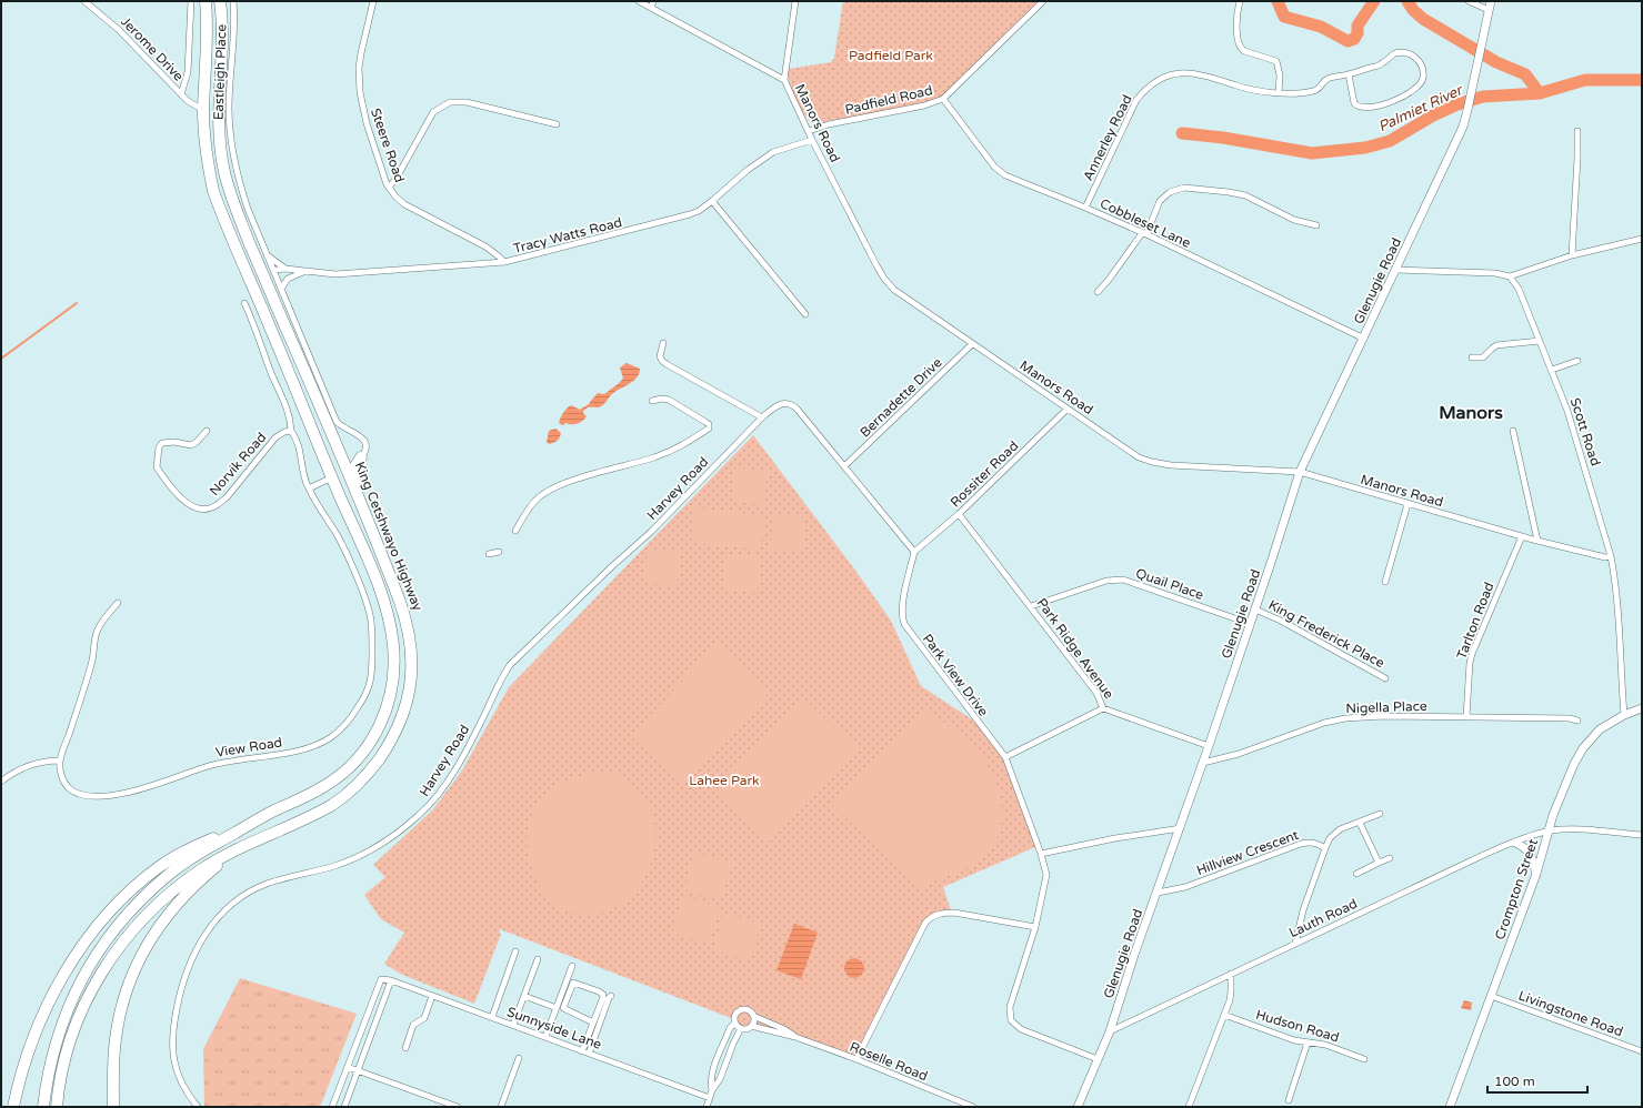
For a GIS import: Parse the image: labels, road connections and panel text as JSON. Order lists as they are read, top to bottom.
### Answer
{
  "streets": {
    "highway": ["King Cetshwayo Highway"],
    "street": [
      "Jerome Drive",
      "Eastleigh Place",
      "Padfield Road",
      "Manors Road",
      "Annerley Road",
      "Steere Road",
      "Cobbleset Lane",
      "Tracy Watts Road",
      "Glenugie Road",
      "Bernadette Drive",
      "Scott Road",
      "Norvik Road",
      "Rossiter Road",
      "Harvey Road",
      "Quail Place",
      "Tarlton Road",
      "King Frederick Place",
      "Park Ridge Avenue",
      "Park View Drive",
      "Nigella Place",
      "View Road",
      "Hillview Crescent",
      "Crompton Street",
      "Lauth Road",
      "Livingstone Road",
      "Hudson Road",
      "Sunnyside Lane",
      "Roselle Road"
    ]
  },
  "crossings": [
    ["Jerome Drive", "King Cetshwayo Highway"],
    ["Eastleigh Place", "Tracy Watts Road"],
    ["Padfield Road", "Manors Road"],
    ["Padfield Road", "Cobbleset Lane"],
    ["Manors Road", "Tracy Watts Road"],
    ["Manors Road", "Glenugie Road"],
    ["Manors Road", "Bernadette Drive"],
    ["Manors Road", "Scott Road"],
    ["Manors Road", "Rossiter Road"],
    ["Manors Road", "Tarlton Road"],
    ["Annerley Road", "Cobbleset Lane"],
    ["Steere Road", "Tracy Watts Road"],
    ["Cobbleset Lane", "Glenugie Road"],
    ["Glenugie Road", "Quail Place"],
    ["Glenugie Road", "King Frederick Place"],
    ["Glenugie Road", "Park Ridge Avenue"],
    ["Glenugie Road", "Park View Drive"],
    ["Glenugie Road", "Nigella Place"],
    ["Glenugie Road", "Hillview Crescent"],
    ["Glenugie Road", "Lauth Road"],
    ["Scott Road", "Crompton Street"],
    ["Rossiter Road", "Park Ridge Avenue"],
    ["Rossiter Road", "Park View Drive"],
    ["Quail Place", "Park Ridge Avenue"],
    ["Tarlton Road", "Nigella Place"],
    ["Crompton Street", "Lauth Road"],
    ["Crompton Street", "Livingstone Road"]
  ],
  "districts": ["Manors"],
  "water": ["Palmiet River"],
  "parks": ["Padfield Park", "Lahee Park"],
  "scale_bar": "100 m"
}
